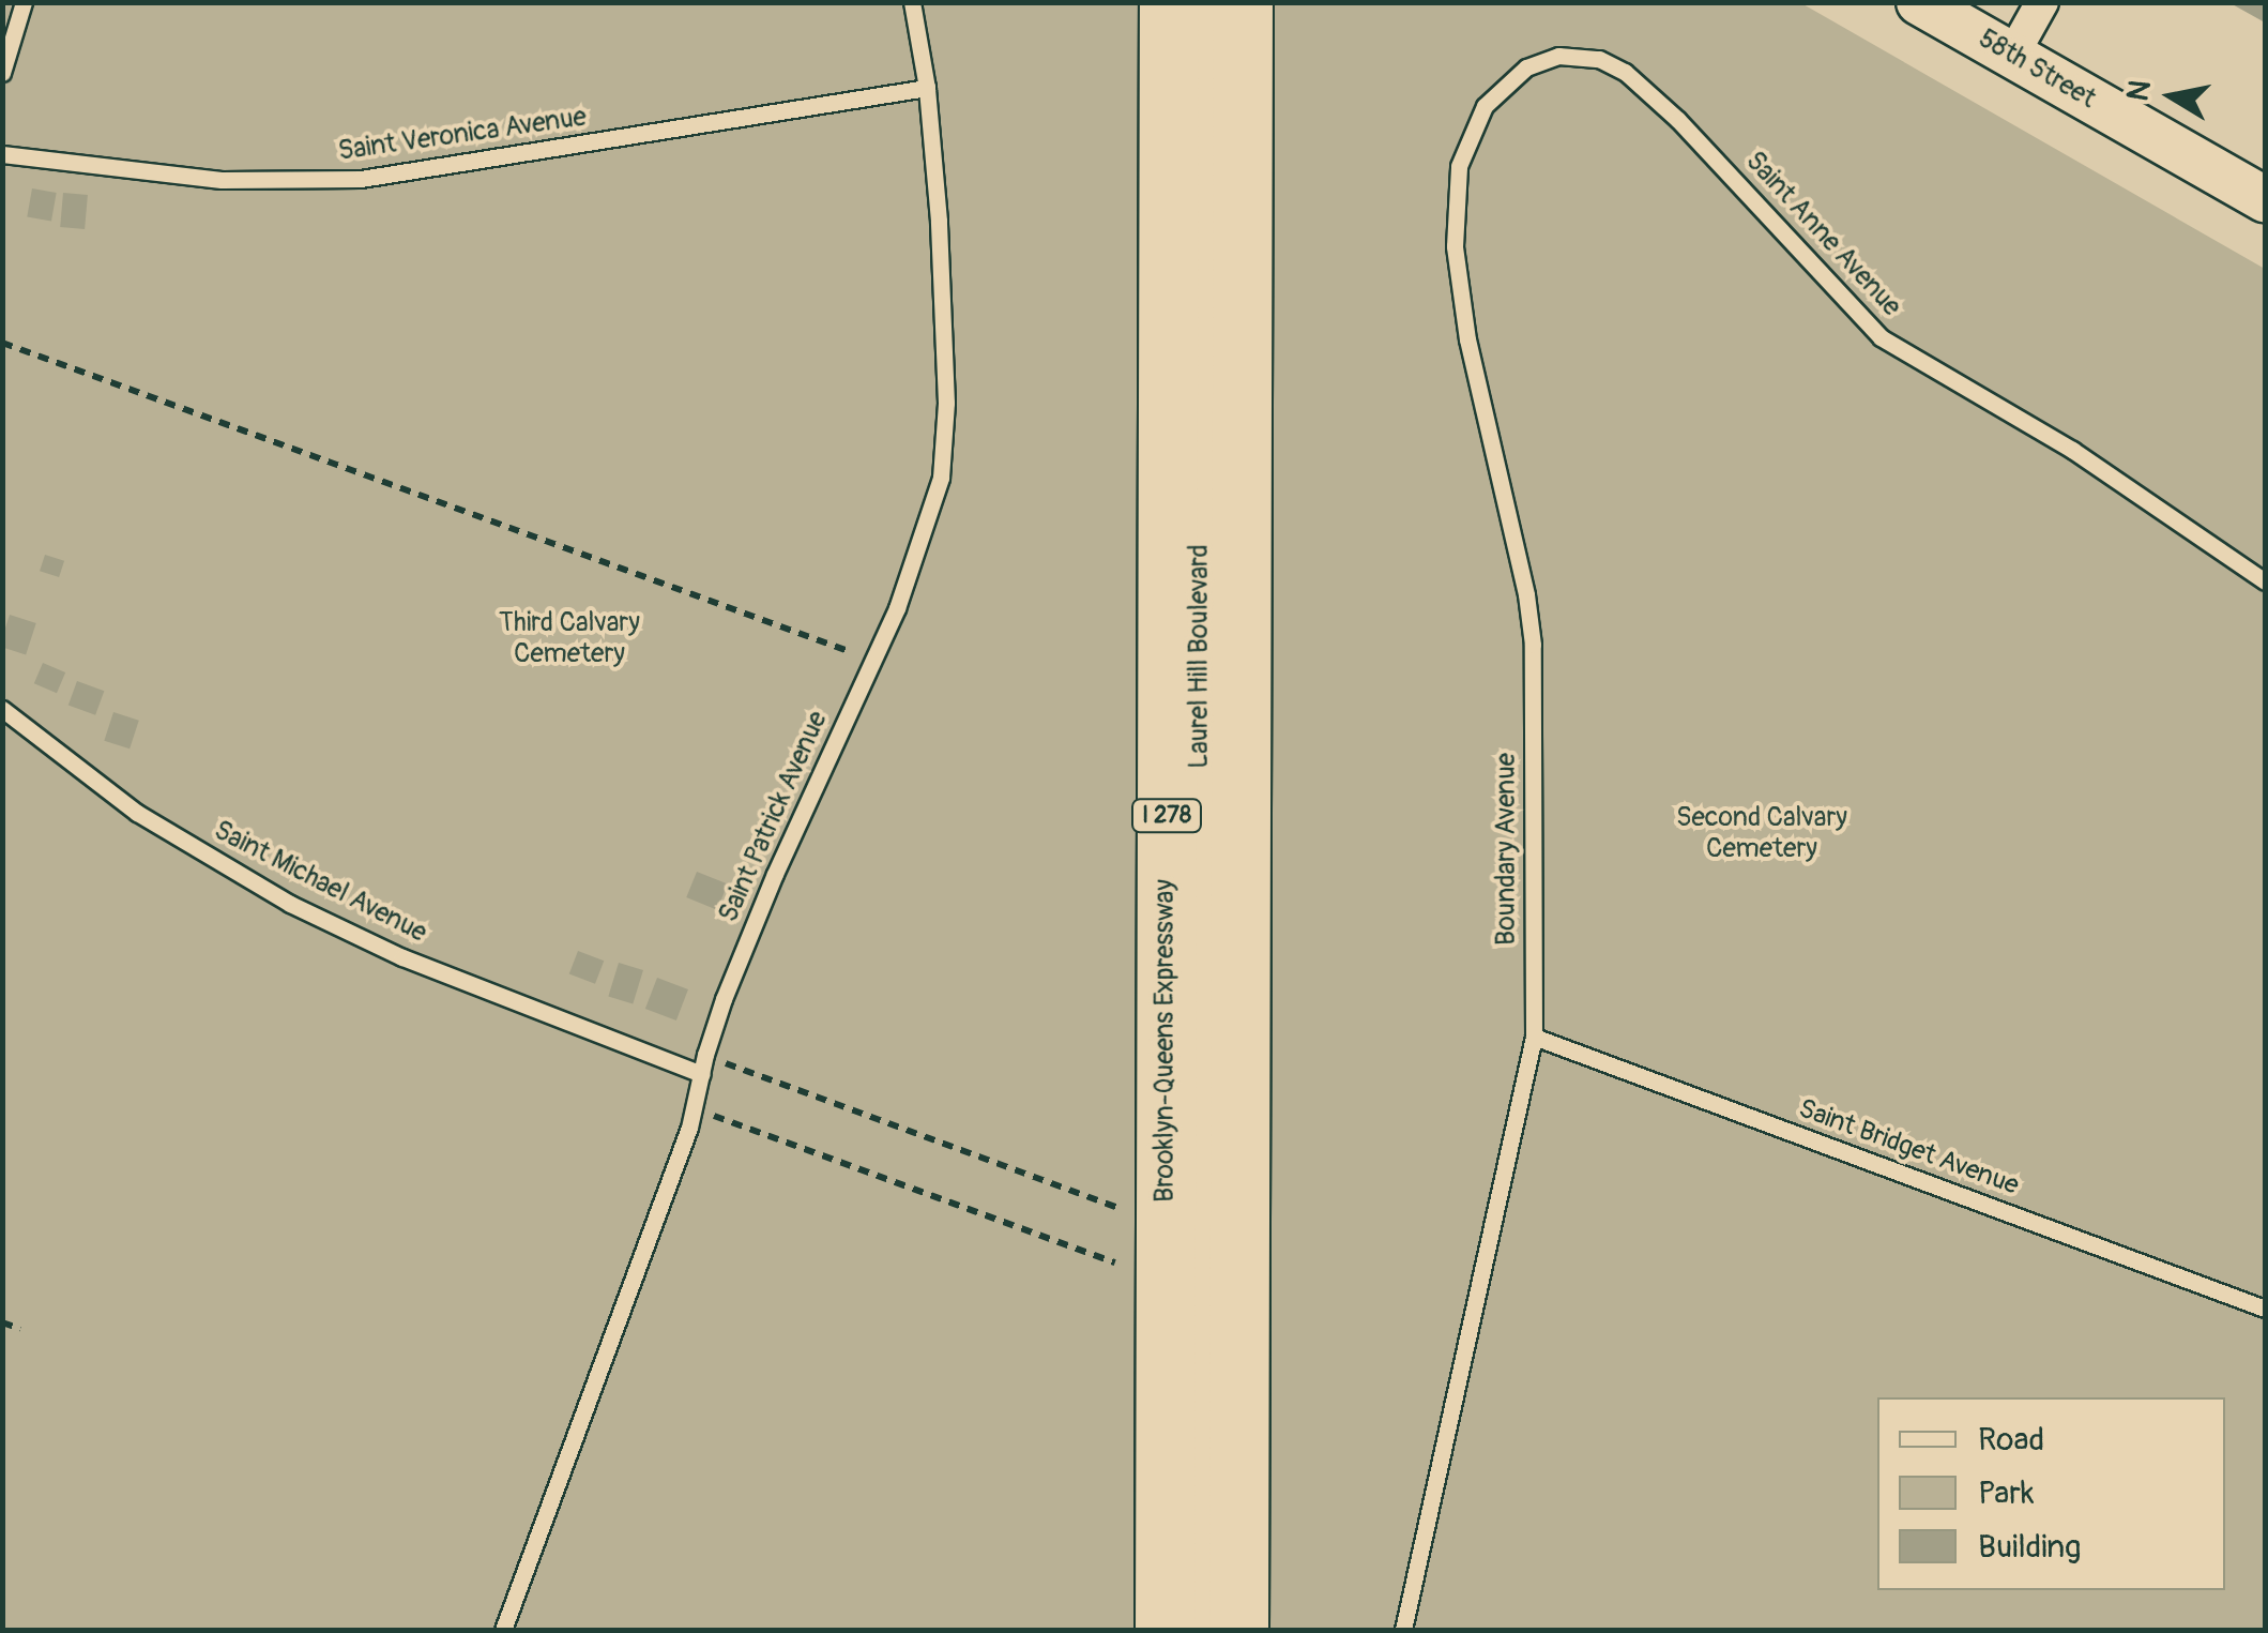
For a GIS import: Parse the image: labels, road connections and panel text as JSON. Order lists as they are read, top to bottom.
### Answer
{
  "streets": {
    "highway": ["I 278", "Brooklyn-Queens Expressway"],
    "main road": ["58th Street", "Laurel Hill Boulevard"],
    "lane": [
      "Saint Veronica Avenue",
      "Saint Anne Avenue",
      "Saint Patrick Avenue",
      "Boundary Avenue",
      "Saint Michael Avenue",
      "Saint Bridget Avenue"
    ]
  },
  "crossings": [
    ["Saint Veronica Avenue", "Saint Patrick Avenue"],
    ["Saint Anne Avenue", "Boundary Avenue"],
    ["Saint Patrick Avenue", "Saint Michael Avenue"],
    ["Boundary Avenue", "Saint Bridget Avenue"]
  ],
  "parks": ["Third Calvary Cemetery", "Second Calvary Cemetery"],
  "legend": ["Road", "Park", "Building"],
  "north": "left"
}
